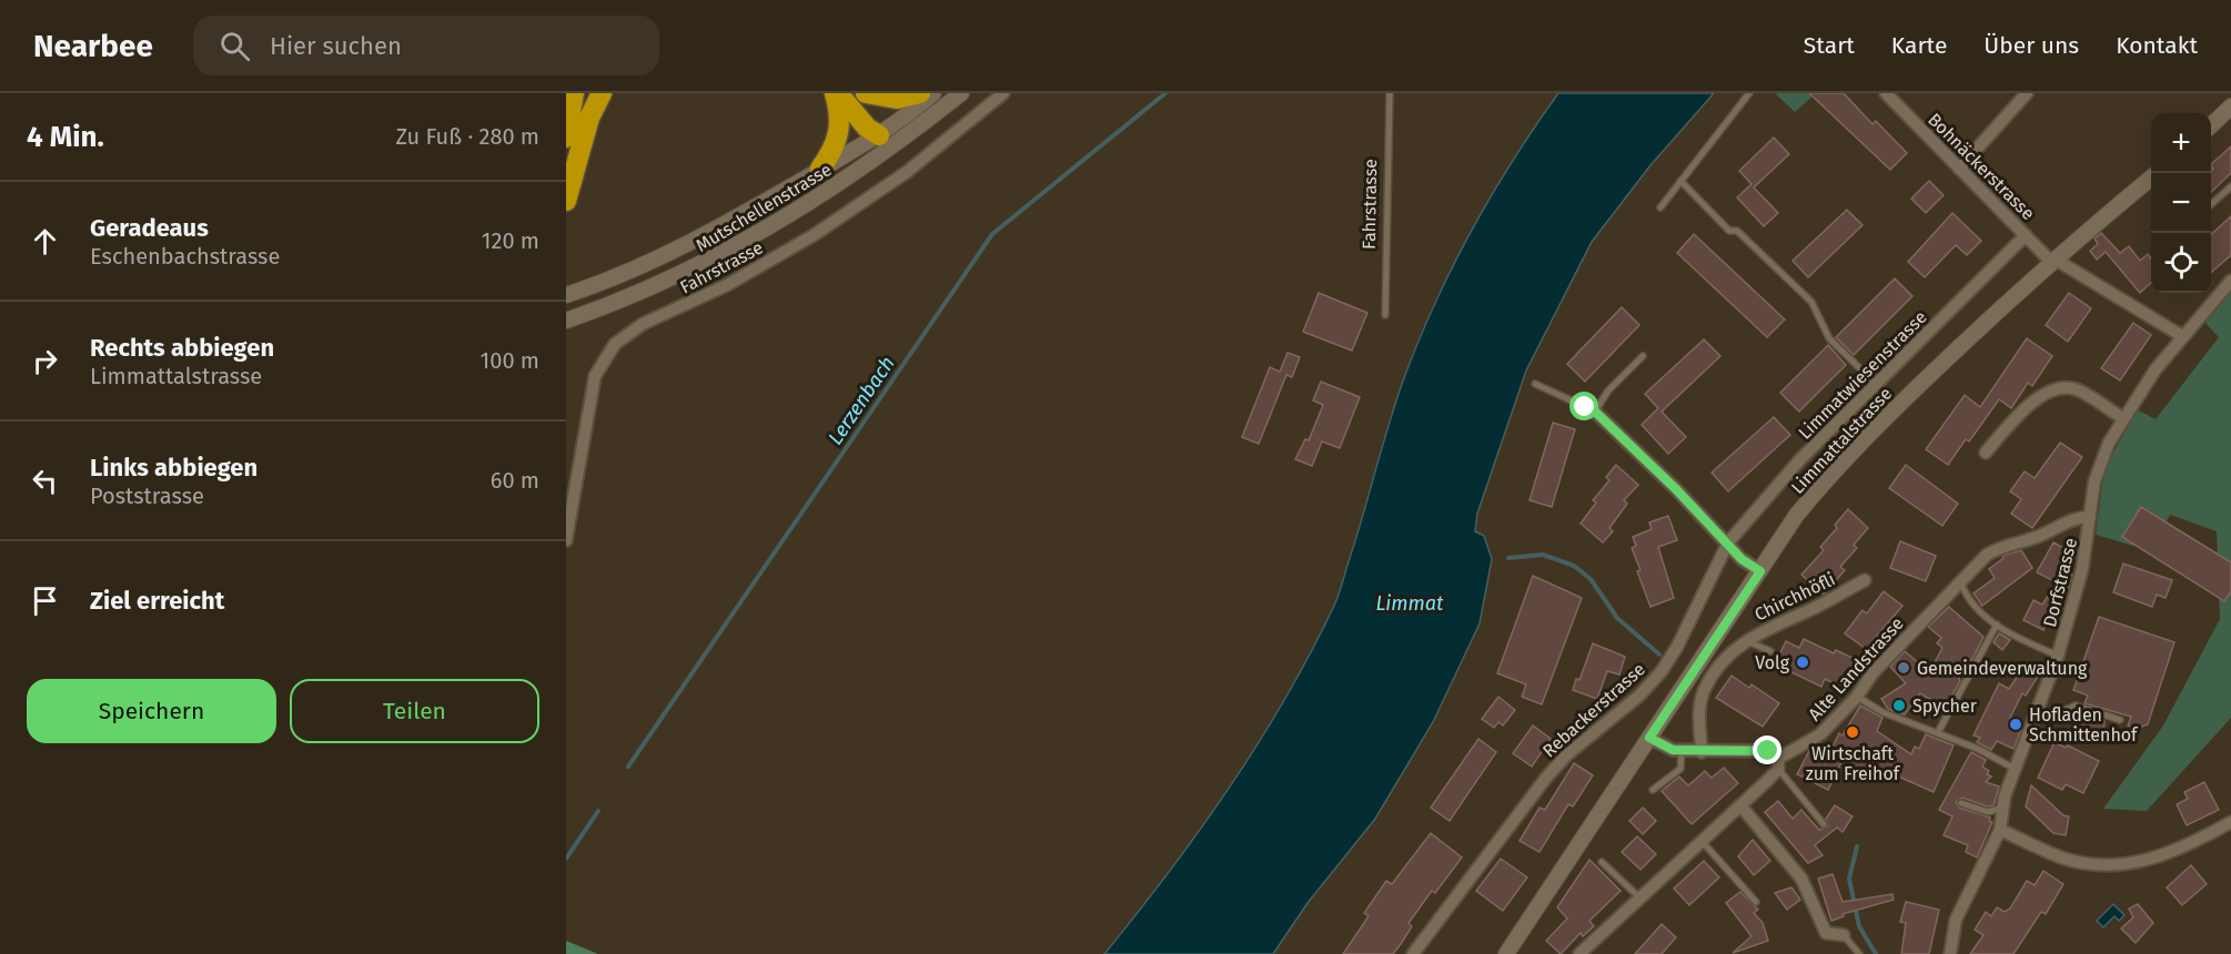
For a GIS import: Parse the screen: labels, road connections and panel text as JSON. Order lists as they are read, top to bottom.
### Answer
{
  "streets": {
    "main road": ["Mutschellenstrasse", "Limmattalstrasse"],
    "street": [
      "Bohnäckerstrasse",
      "Fahrstrasse",
      "Limmatwiesenstrasse",
      "Dorfstrasse",
      "Chirchhöfli",
      "Alte Landstrasse",
      "Rebackerstrasse"
    ]
  },
  "crossings": [
    ["Bohnäckerstrasse", "Limmatwiesenstrasse"],
    ["Bohnäckerstrasse", "Limmattalstrasse"],
    ["Bohnäckerstrasse", "Dorfstrasse"],
    ["Limmatwiesenstrasse", "Rebackerstrasse"],
    ["Dorfstrasse", "Alte Landstrasse"]
  ],
  "water": ["Lerzenbach", "Limmat"],
  "places": [
    "Volg",
    "Gemeindeverwaltung",
    "Spycher",
    "Hofladen Schmittenhof",
    "Wirtschaft zum Freihof"
  ],
  "page": {
    "header": "Nearbee",
    "search": "Hier suchen",
    "nav": [
      "Start",
      "Karte",
      "Über uns",
      "Kontakt"
    ],
    "heading": ["4 Min.", "Zu Fuß · 280 m"],
    "map_buttons": ["+", "−"],
    "list": [
      ["Geradeaus", "Eschenbachstrasse", "120 m"],
      ["Rechts abbiegen", "Limmattalstrasse", "100 m"],
      ["Links abbiegen", "Poststrasse", "60 m"],
      "Ziel erreicht"
    ],
    "buttons": ["Speichern", "Teilen"]
  }
}
